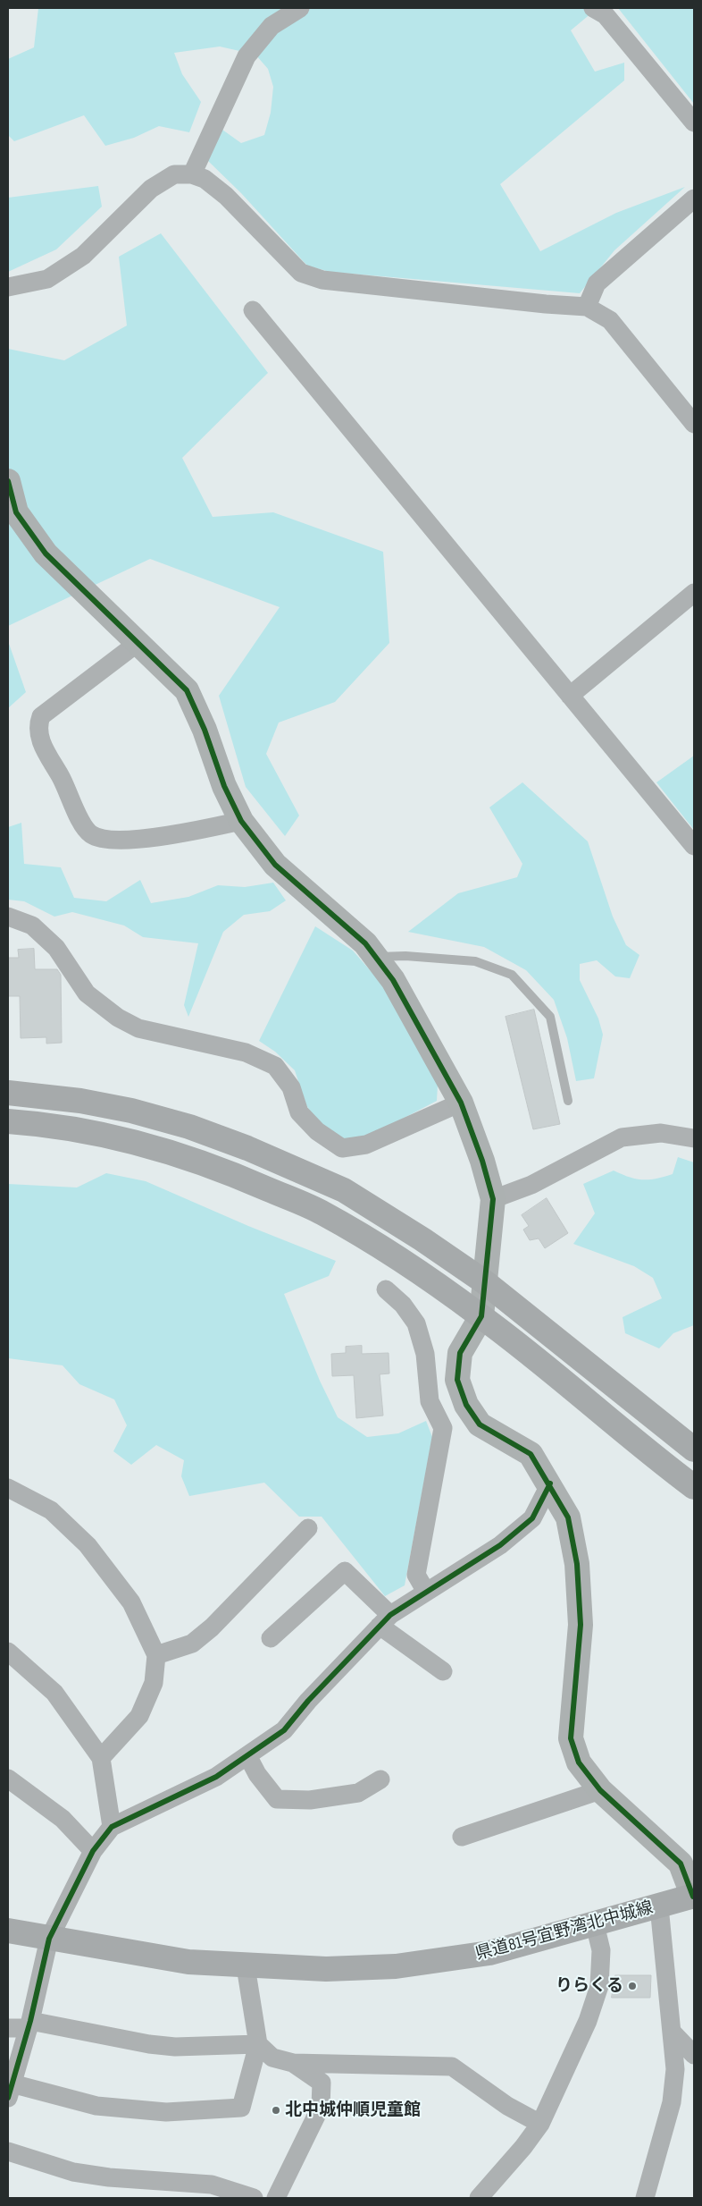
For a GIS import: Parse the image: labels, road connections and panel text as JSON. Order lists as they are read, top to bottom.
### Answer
{
  "streets": {
    "main road": ["県道81号宜野湾北中城線"]
  },
  "places": ["りらくる", "北中城仲順児童館"]
}
